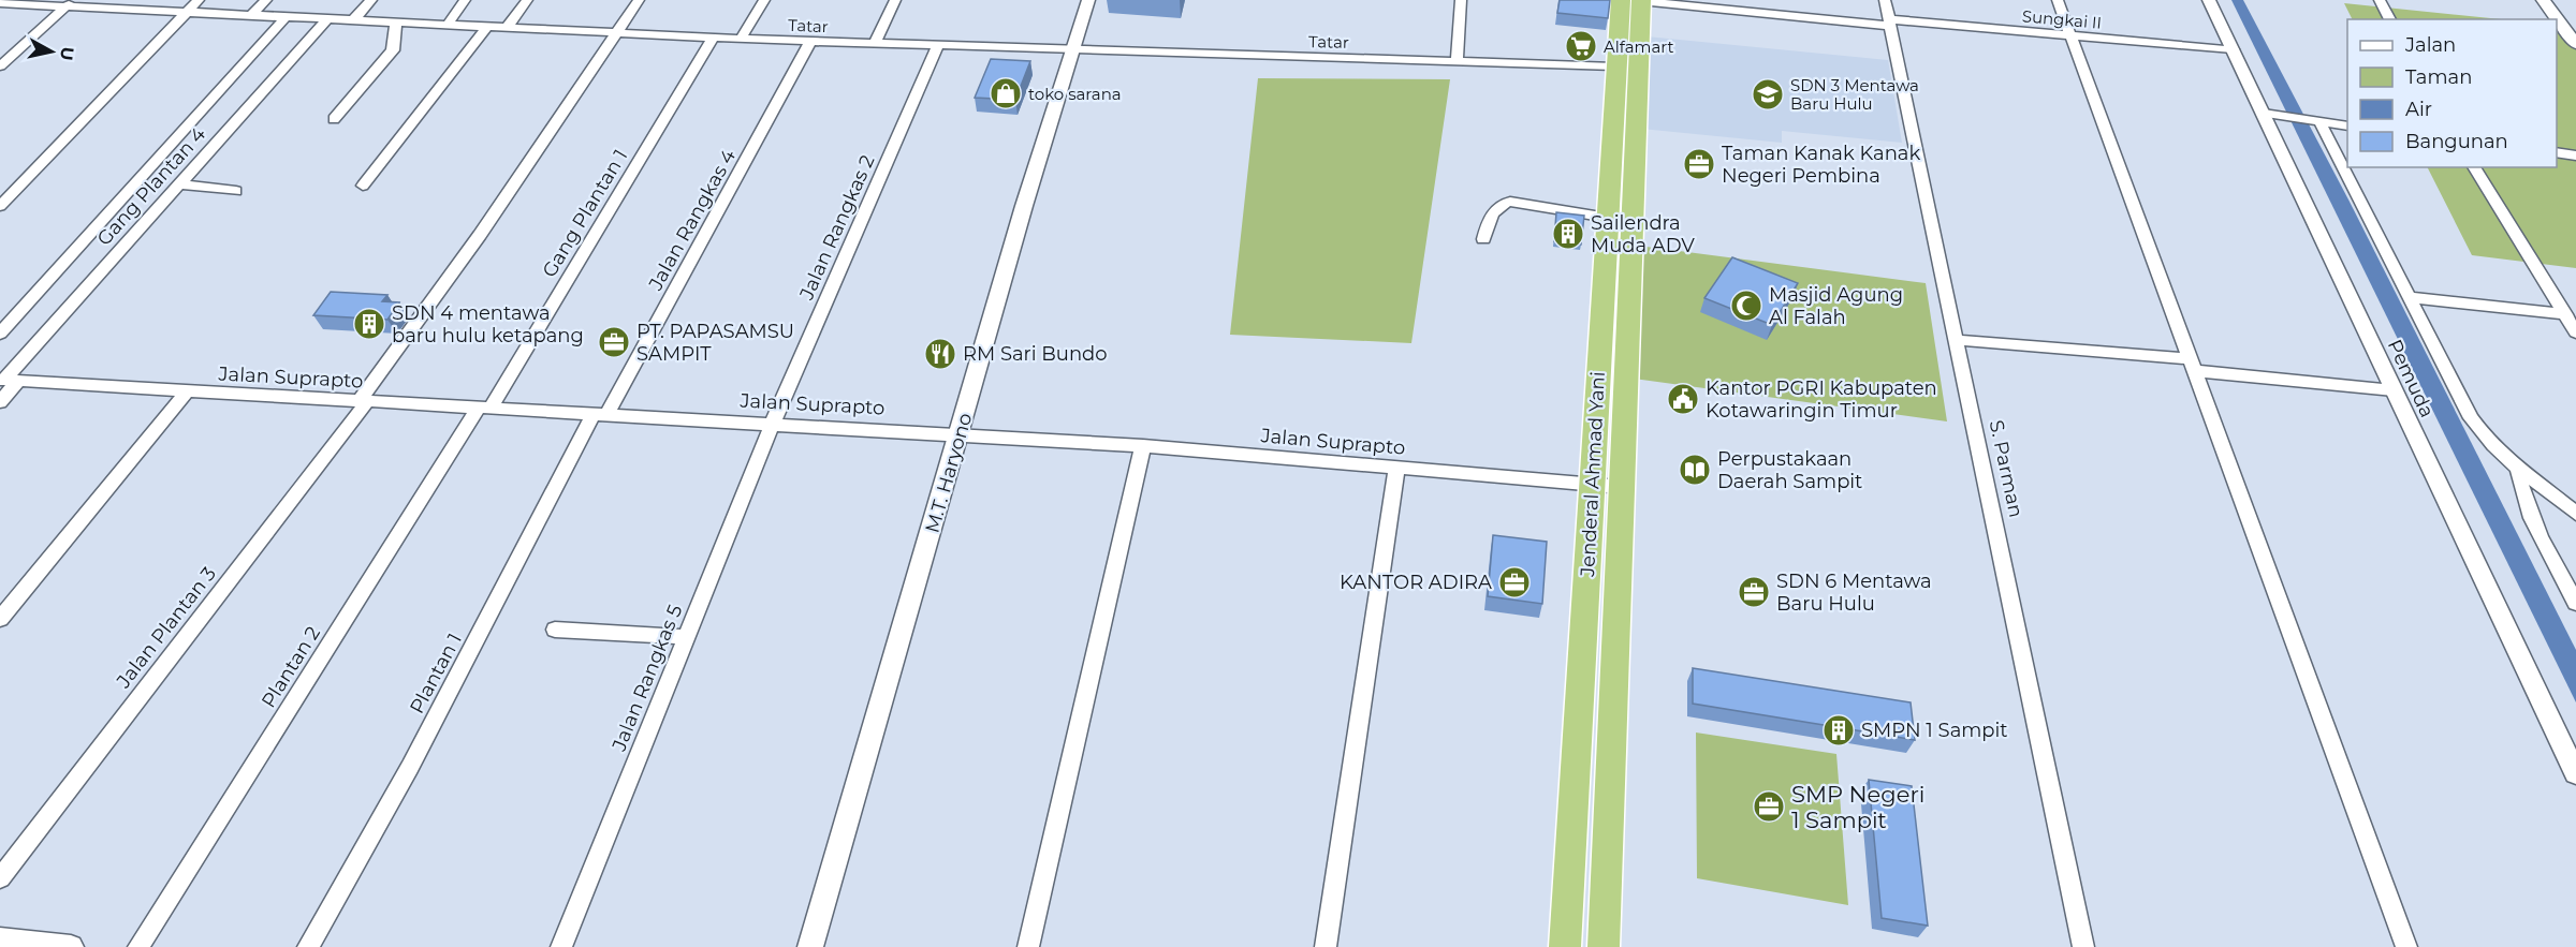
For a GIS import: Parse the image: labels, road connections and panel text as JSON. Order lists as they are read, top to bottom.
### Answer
{
  "streets": {
    "highway": ["Jenderal Ahmad Yani"],
    "street": [
      "Sungkai II",
      "Tatar",
      "Gang Plantan 4",
      "Gang Plantan 1",
      "Jalan Rangkas 4",
      "Jalan Rangkas 2",
      "Jalan Suprapto",
      "Pemuda",
      "S. Parman",
      "M.T. Haryono",
      "Jalan Plantan 3",
      "Plantan 2",
      "Plantan 1",
      "Jalan Rangkas 5"
    ]
  },
  "crossings": [
    ["Sungkai II", "Pemuda"],
    ["Sungkai II", "S. Parman"],
    ["Sungkai II", "Jenderal Ahmad Yani"],
    ["Tatar", "Gang Plantan 4"],
    ["Tatar", "Gang Plantan 1"],
    ["Tatar", "Jalan Rangkas 4"],
    ["Tatar", "Jalan Rangkas 2"],
    ["Tatar", "M.T. Haryono"],
    ["Tatar", "Jenderal Ahmad Yani"],
    ["Tatar", "Jalan Plantan 3"],
    ["Gang Plantan 4", "Jalan Suprapto"],
    ["Gang Plantan 1", "Jalan Suprapto"],
    ["Gang Plantan 1", "Plantan 2"],
    ["Jalan Rangkas 4", "Jalan Suprapto"],
    ["Jalan Rangkas 4", "Plantan 1"],
    ["Jalan Rangkas 2", "Jalan Suprapto"],
    ["Jalan Rangkas 2", "Jalan Rangkas 5"],
    ["Jalan Suprapto", "M.T. Haryono"],
    ["Jalan Suprapto", "Jenderal Ahmad Yani"],
    ["Jalan Suprapto", "Jalan Plantan 3"],
    ["Jalan Suprapto", "Plantan 2"],
    ["Jalan Suprapto", "Plantan 1"],
    ["Jalan Suprapto", "Jalan Rangkas 5"]
  ],
  "places": {
    "supermarket": ["Alfamart"],
    "shop": ["toko sarana"],
    "school or university": ["SDN 3 Mentawa Baru Hulu"],
    "office": [
      "Taman Kanak Kanak Negeri Pembina",
      "PT. PAPASAMSU SAMPIT",
      "KANTOR ADIRA",
      "SDN 6 Mentawa Baru Hulu",
      "SMP Negeri 1 Sampit"
    ],
    "building": ["Sailendra Muda ADV", "SDN 4 mentawa baru hulu ketapang", "SMPN 1 Sampit"],
    "mosque": ["Masjid Agung Al Falah"],
    "restaurant": ["RM Sari Bundo"],
    "public building": ["Kantor PGRI Kabupaten Kotawaringin Timur"],
    "library": ["Perpustakaan Daerah Sampit"]
  },
  "legend": [
    "Jalan",
    "Taman",
    "Air",
    "Bangunan"
  ],
  "north": "right"
}
